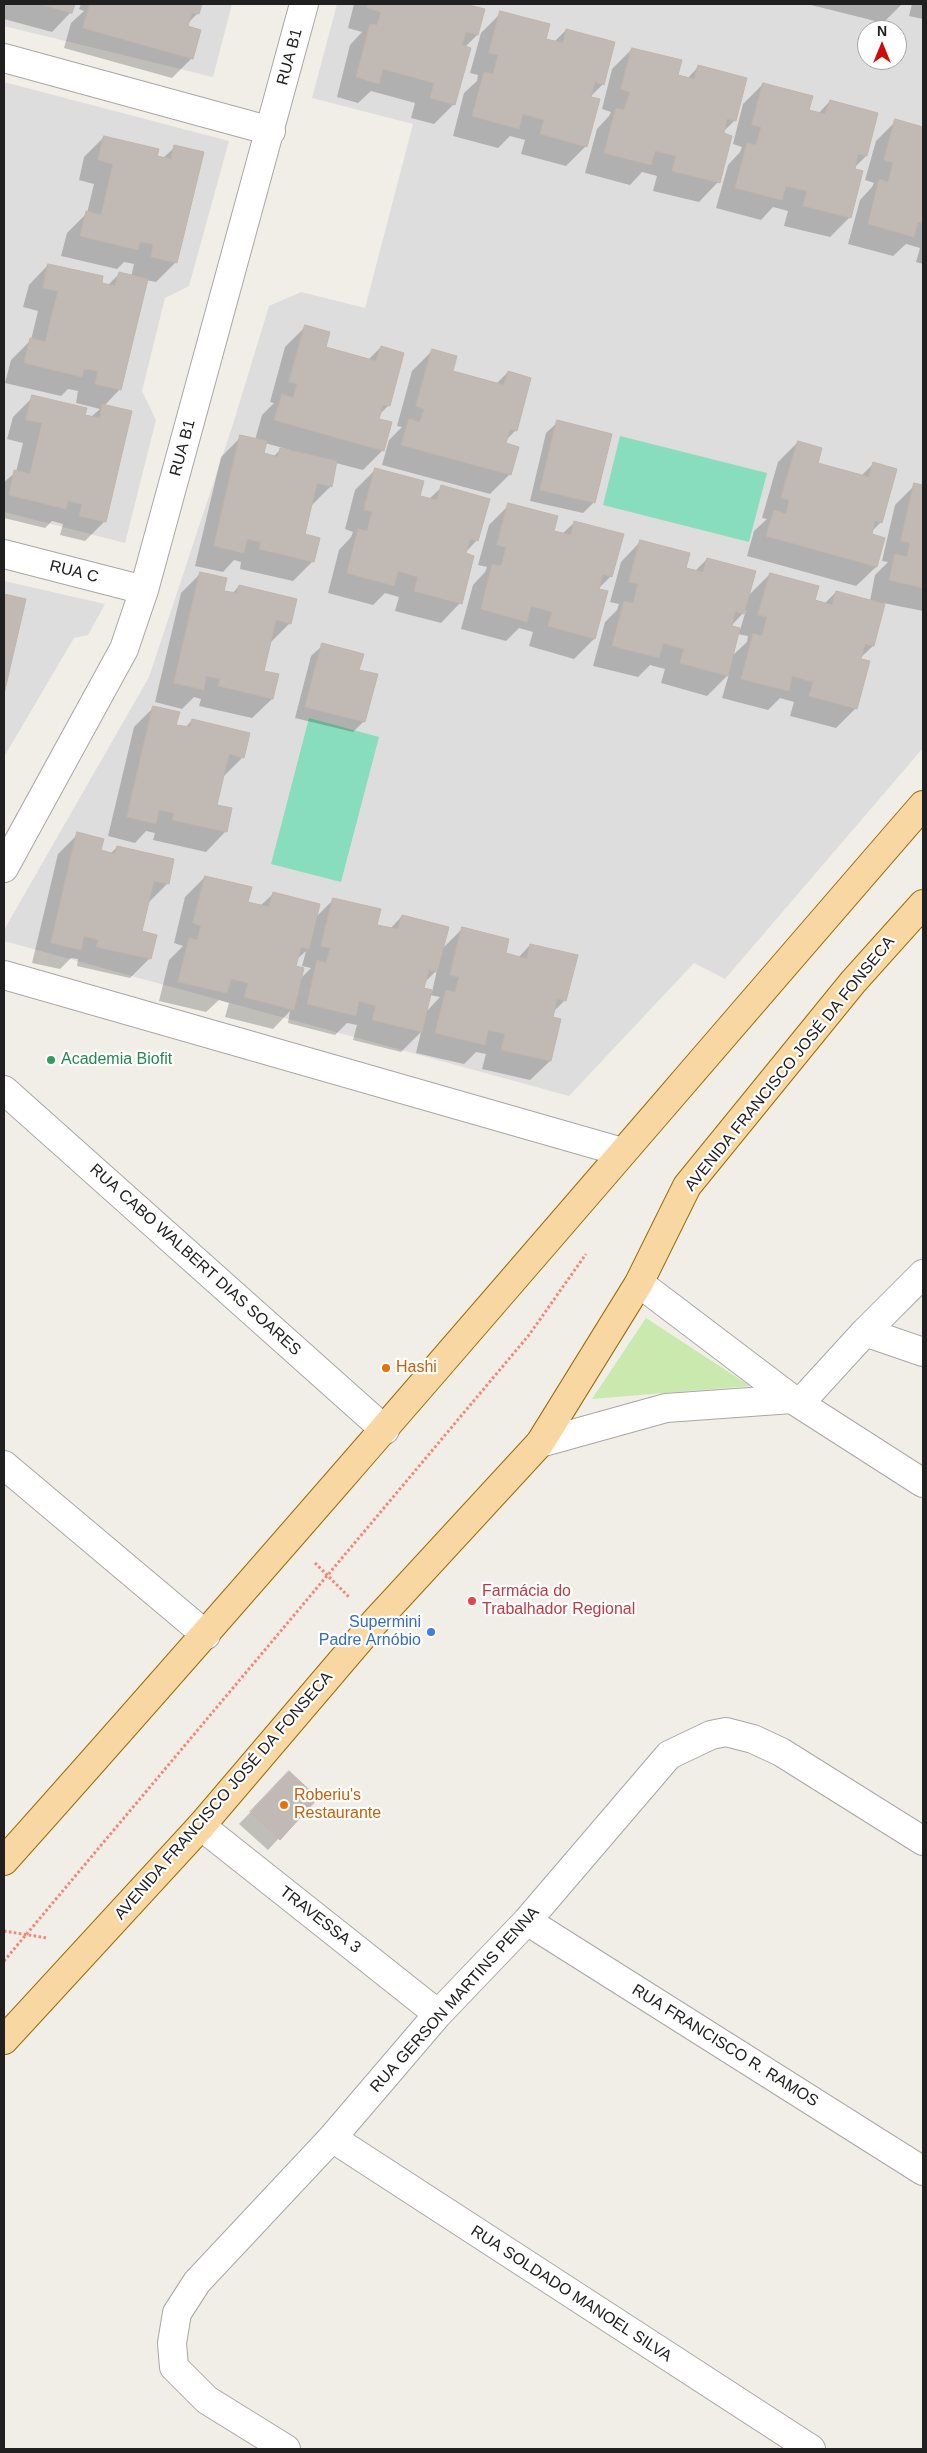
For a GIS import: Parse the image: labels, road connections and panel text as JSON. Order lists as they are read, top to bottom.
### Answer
{
  "streets": {
    "main road": ["AVENIDA FRANCISCO JOSÉ DA FONSECA"],
    "street": [
      "RUA B1",
      "RUA C",
      "RUA CABO WALBERT DIAS SOARES",
      "TRAVESSA 3",
      "RUA GERSON MARTINS PENNA",
      "RUA FRANCISCO R. RAMOS",
      "RUA SOLDADO MANOEL SILVA"
    ]
  },
  "crossings": [
    ["RUA B1", "RUA C"],
    ["AVENIDA FRANCISCO JOSÉ DA FONSECA", "TRAVESSA 3"],
    ["TRAVESSA 3", "RUA GERSON MARTINS PENNA"],
    ["RUA GERSON MARTINS PENNA", "RUA FRANCISCO R. RAMOS"],
    ["RUA GERSON MARTINS PENNA", "RUA SOLDADO MANOEL SILVA"]
  ],
  "places": [
    "Academia Biofit",
    "Hashi",
    "Farmácia do Trabalhador Regional",
    "Supermini Padre Arnóbio",
    "Roberiu's Restaurante"
  ],
  "north": "top"
}
